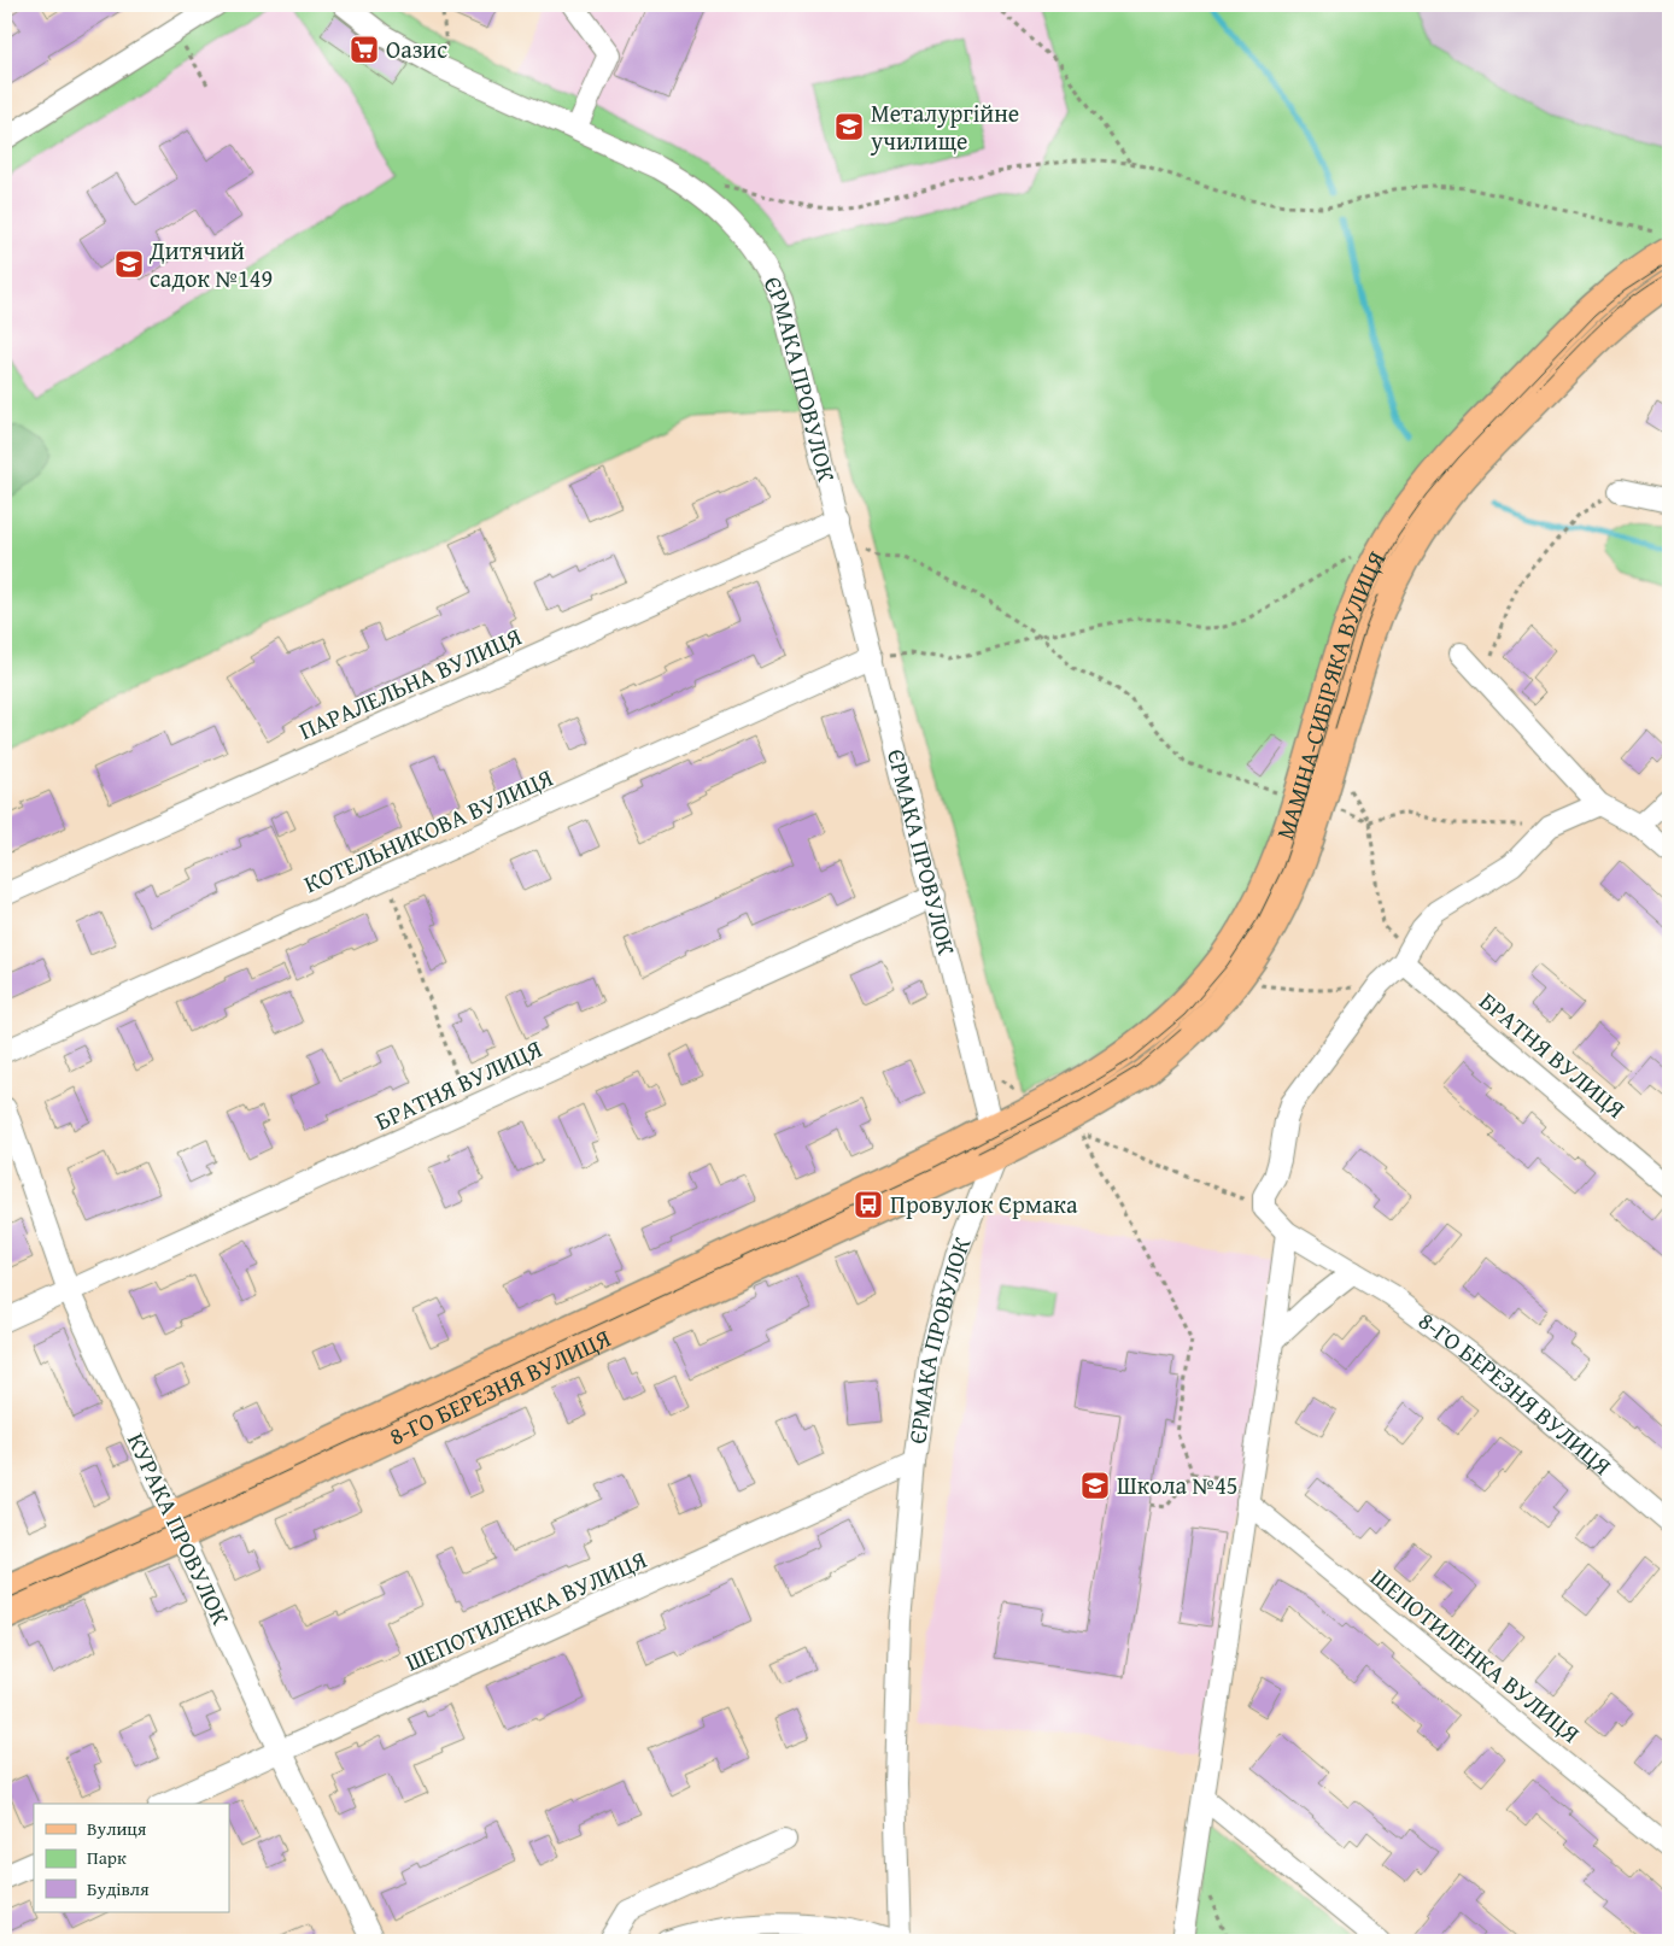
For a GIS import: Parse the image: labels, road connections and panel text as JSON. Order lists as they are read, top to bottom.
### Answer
{
  "streets": {
    "main road": ["ЄРМАКА ПРОВУЛОК", "МАМІНА-СИБІРЯКА ВУЛИЦЯ", "8-ГО БЕРЕЗНЯ ВУЛИЦЯ"],
    "street": [
      "ПАРАЛЕЛЬНА ВУЛИЦЯ",
      "КОТЕЛЬНИКОВА ВУЛИЦЯ",
      "БРАТНЯ ВУЛИЦЯ",
      "КУРАКА ПРОВУЛОК",
      "ШЕПОТИЛЕНКА ВУЛИЦЯ"
    ]
  },
  "crossings": [
    ["ЄРМАКА ПРОВУЛОК", "ПАРАЛЕЛЬНА ВУЛИЦЯ"],
    ["ЄРМАКА ПРОВУЛОК", "МАМІНА-СИБІРЯКА ВУЛИЦЯ"],
    ["ЄРМАКА ПРОВУЛОК", "КОТЕЛЬНИКОВА ВУЛИЦЯ"],
    ["ЄРМАКА ПРОВУЛОК", "БРАТНЯ ВУЛИЦЯ"],
    ["ЄРМАКА ПРОВУЛОК", "8-ГО БЕРЕЗНЯ ВУЛИЦЯ"],
    ["ЄРМАКА ПРОВУЛОК", "ШЕПОТИЛЕНКА ВУЛИЦЯ"],
    ["МАМІНА-СИБІРЯКА ВУЛИЦЯ", "8-ГО БЕРЕЗНЯ ВУЛИЦЯ"],
    ["БРАТНЯ ВУЛИЦЯ", "КУРАКА ПРОВУЛОК"],
    ["8-ГО БЕРЕЗНЯ ВУЛИЦЯ", "КУРАКА ПРОВУЛОК"],
    ["КУРАКА ПРОВУЛОК", "ШЕПОТИЛЕНКА ВУЛИЦЯ"]
  ],
  "places": {
    "supermarket": ["Оазис"],
    "school or university": ["Металургійне училище", "Дитячий садок №149", "Школа №45"],
    "bus stop": ["Провулок Єрмака"]
  },
  "legend": ["Вулиця", "Парк", "Будівля"]
}
